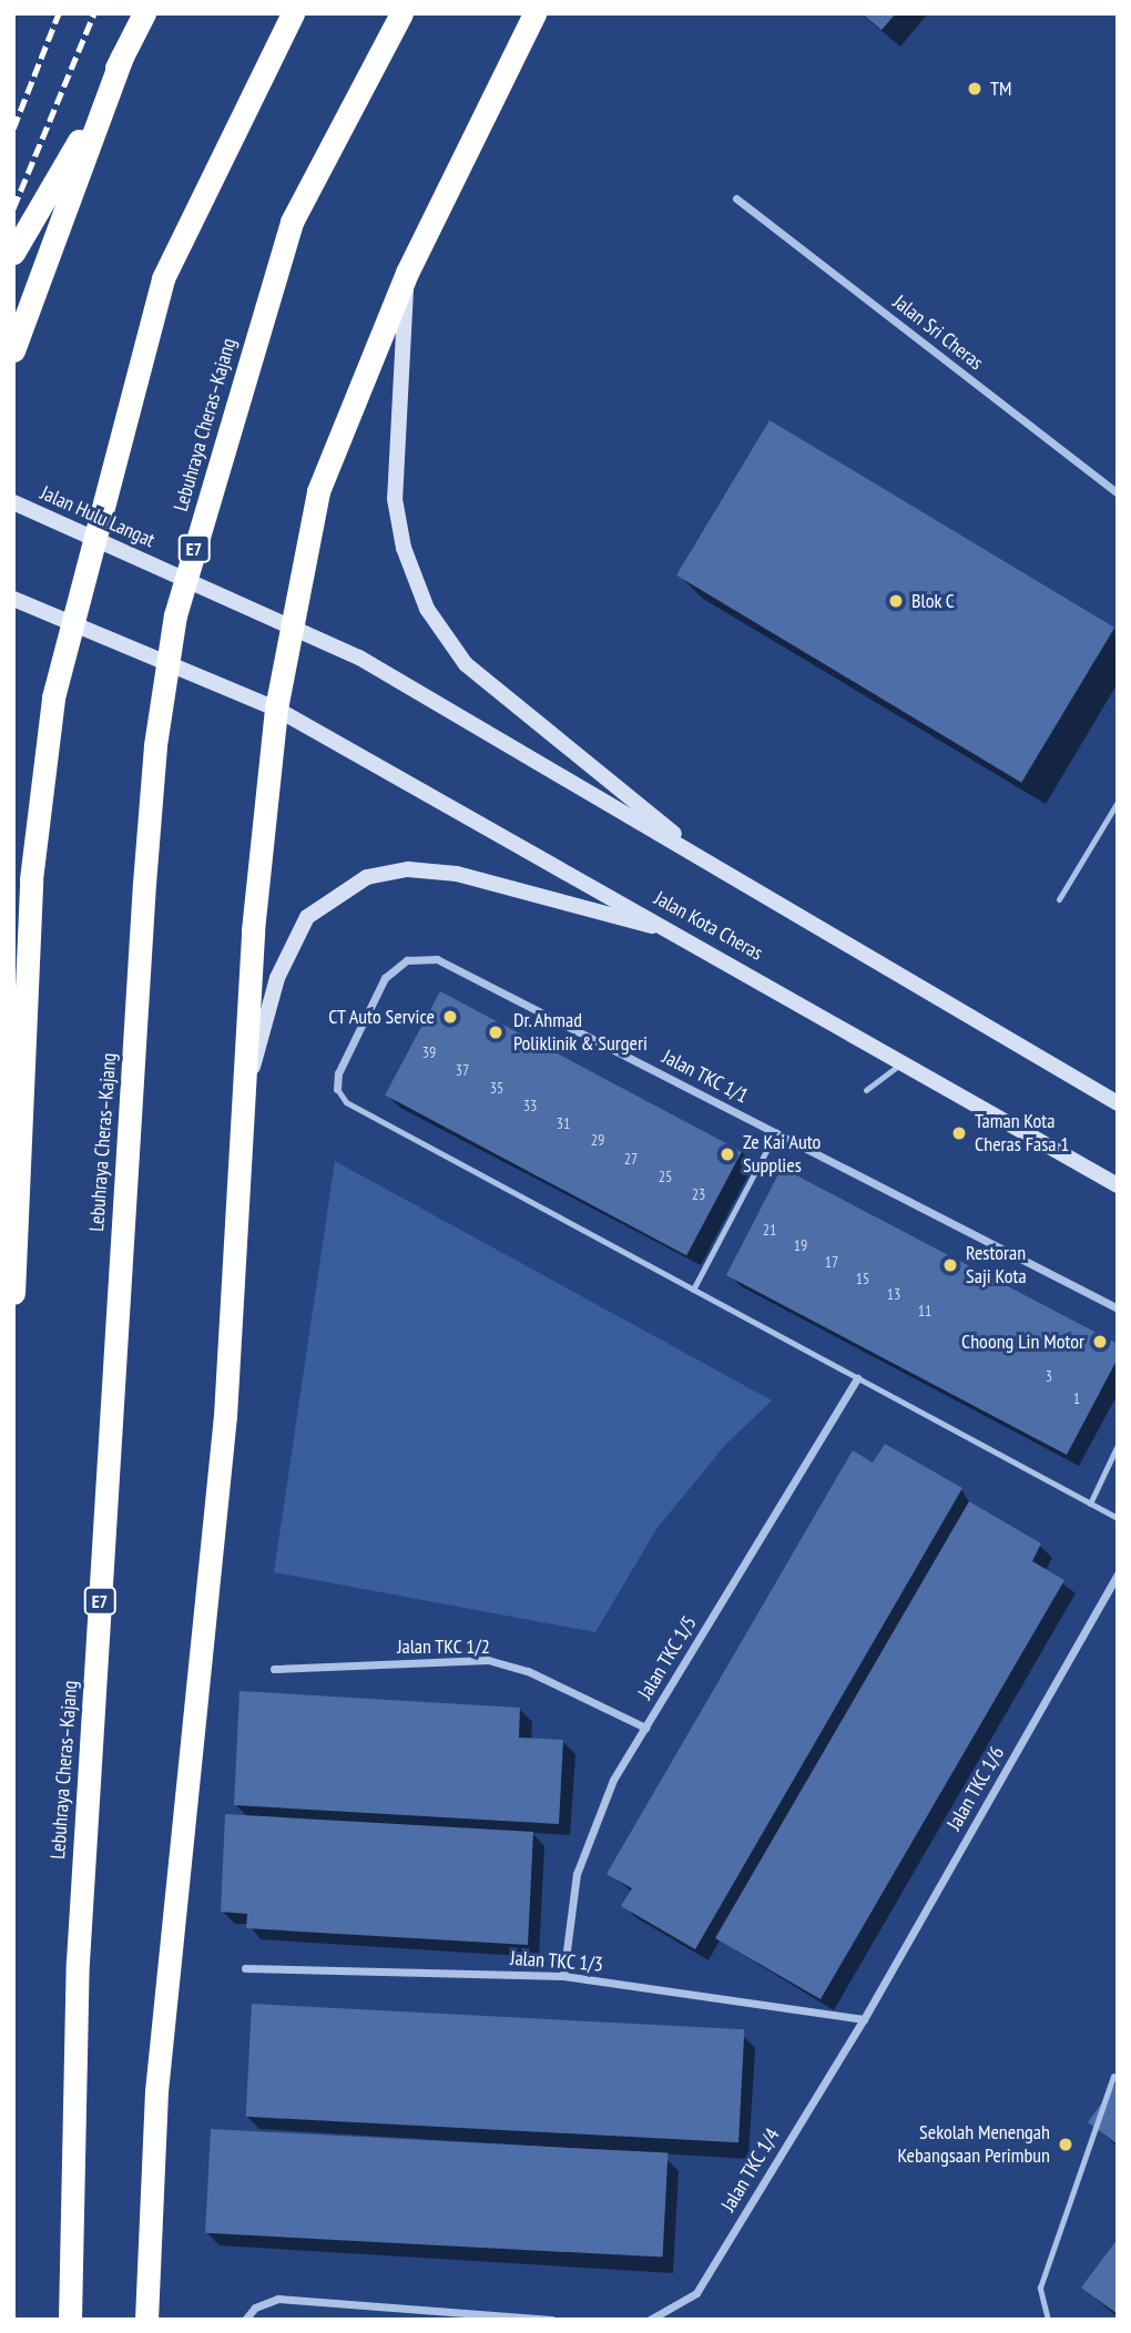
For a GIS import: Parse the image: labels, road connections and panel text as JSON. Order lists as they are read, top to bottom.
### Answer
{
  "streets": {
    "highway": ["Lebuhraya Cheras–Kajang", "E7"],
    "main road": ["Jalan Hulu Langat", "Jalan Kota Cheras"],
    "street": [
      "Jalan Sri Cheras",
      "Jalan TKC 1/1",
      "Jalan TKC 1/2",
      "Jalan TKC 1/5",
      "Jalan TKC 1/6",
      "Jalan TKC 1/3",
      "Jalan TKC 1/4"
    ]
  },
  "crossings": [
    ["Jalan TKC 1/2", "Jalan TKC 1/5"],
    ["Jalan TKC 1/5", "Jalan TKC 1/3"],
    ["Jalan TKC 1/6", "Jalan TKC 1/3"],
    ["Jalan TKC 1/6", "Jalan TKC 1/4"],
    ["Jalan TKC 1/3", "Jalan TKC 1/4"]
  ],
  "places": [
    "TM",
    "Blok C",
    "CT Auto Service",
    "Dr. Ahmad Poliklinik & Surgeri",
    "Taman Kota Cheras Fasa 1",
    "Ze Kai Auto Supplies",
    "Restoran Saji Kota",
    "Choong Lin Motor",
    "Sekolah Menengah Kebangsaan Perimbun"
  ],
  "house_numbers": [
    "39",
    "37",
    "35",
    "33",
    "31",
    "29",
    "27",
    "25",
    "23",
    "21",
    "19",
    "17",
    "15",
    "13",
    "11",
    "3",
    "1"
  ]
}
